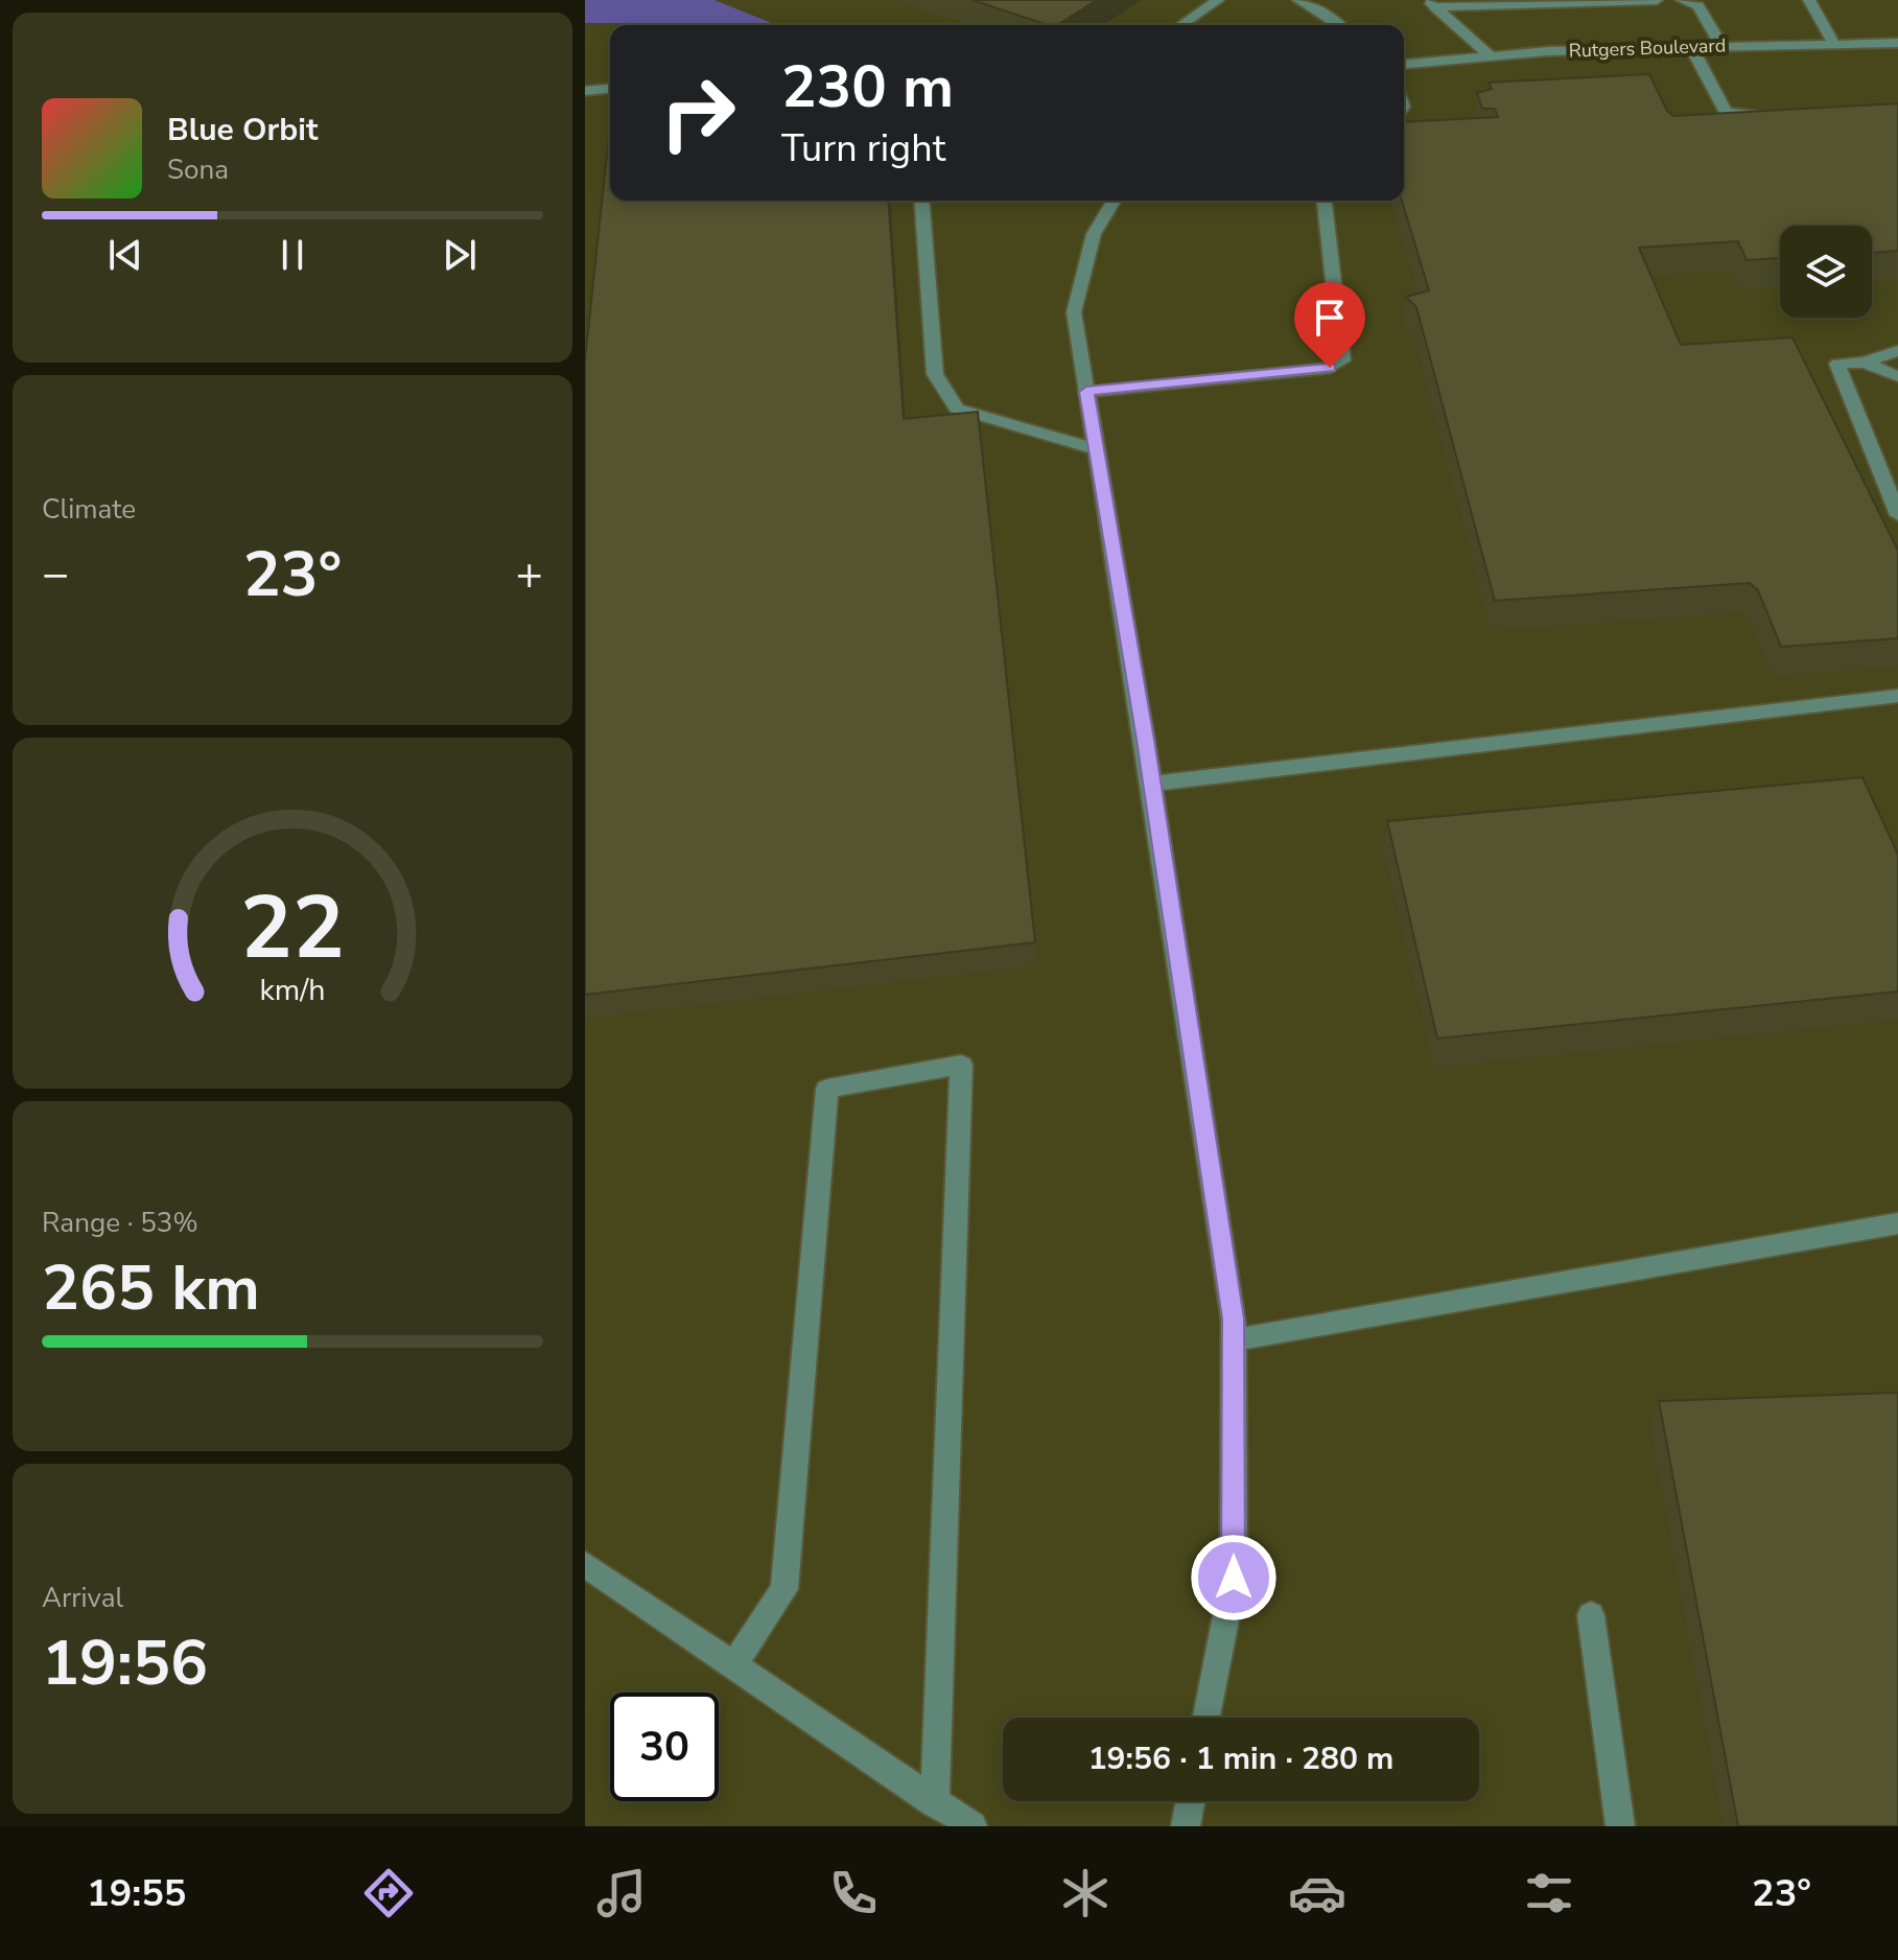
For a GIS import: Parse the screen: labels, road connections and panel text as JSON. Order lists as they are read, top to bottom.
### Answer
{
  "streets": {
    "street": ["Rutgers Boulevard"]
  },
  "page": {
    "turn": ["230 m", "Turn right"],
    "song": ["Blue Orbit", "Sona"],
    "tile": [
      "Climate",
      ["Range · 53%", "265 km"],
      ["Arrival", "19:56"]
    ],
    "heat": ["−", "23°", "+"],
    "limit": "30",
    "trip": "19:56 · 1 min · 280 m",
    "tabs": ["19:55", "23°"],
    "gauge": ["22", "km/h"]
  }
}
